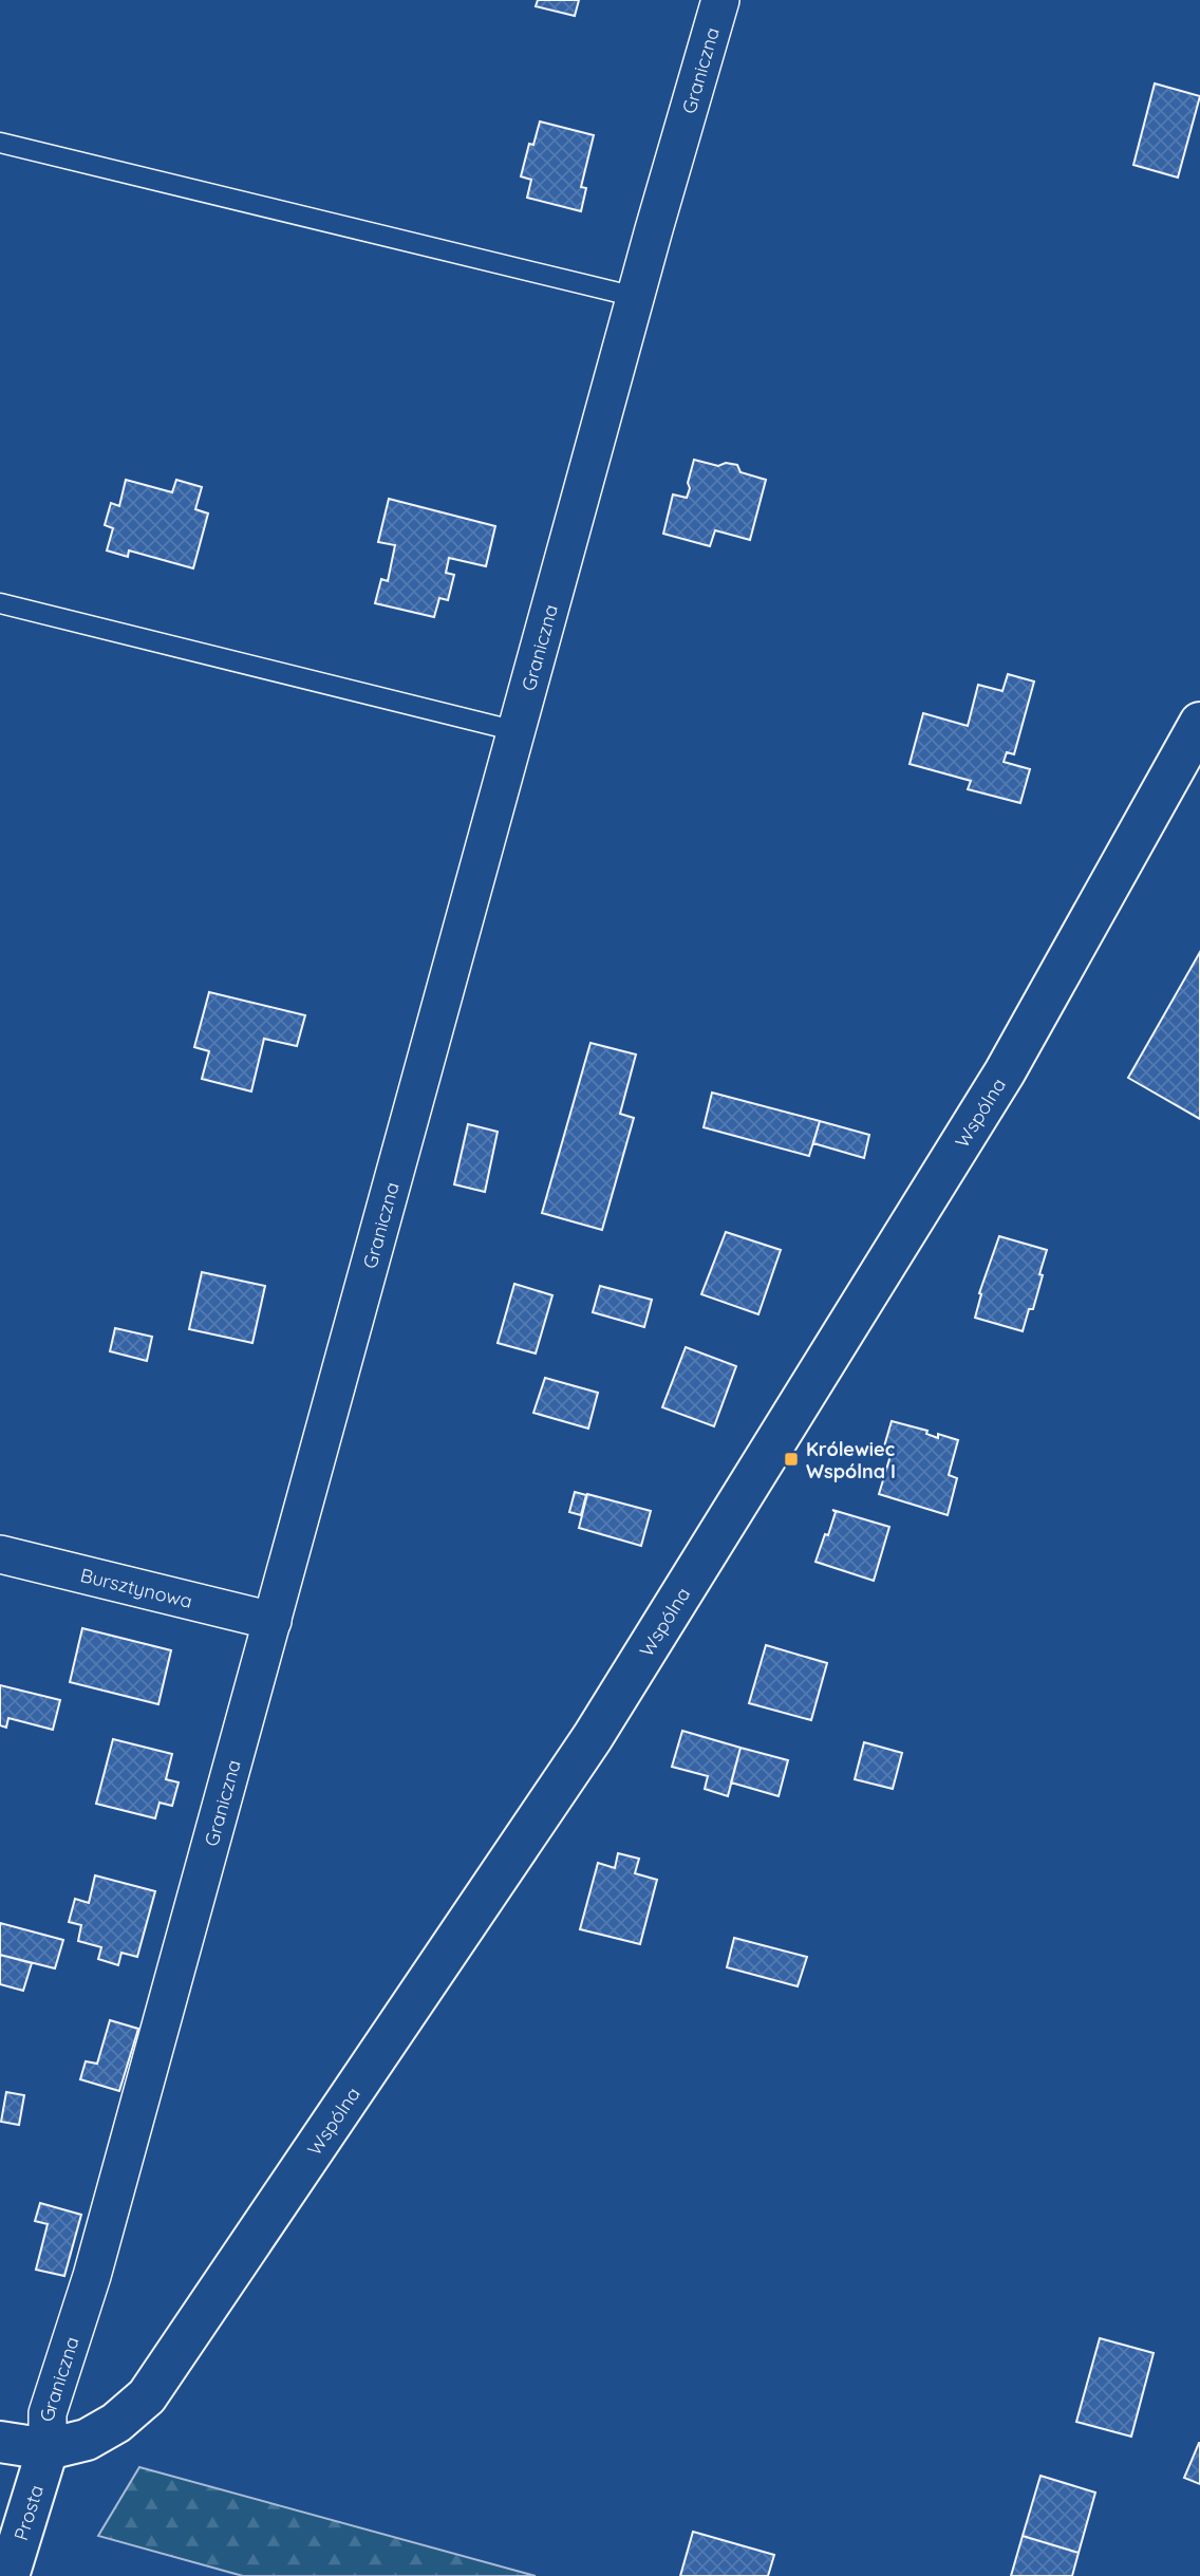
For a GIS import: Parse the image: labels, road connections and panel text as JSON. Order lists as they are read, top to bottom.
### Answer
{
  "streets": {
    "street": [
      "Graniczna",
      "Wspólna",
      "Bursztynowa",
      "Prosta"
    ]
  },
  "crossings": [
    ["Graniczna", "Wspólna"],
    ["Graniczna", "Bursztynowa"],
    ["Graniczna", "Prosta"],
    ["Wspólna", "Prosta"]
  ],
  "places": {
    "transit": ["Królewiec Wspólna I"]
  }
}
